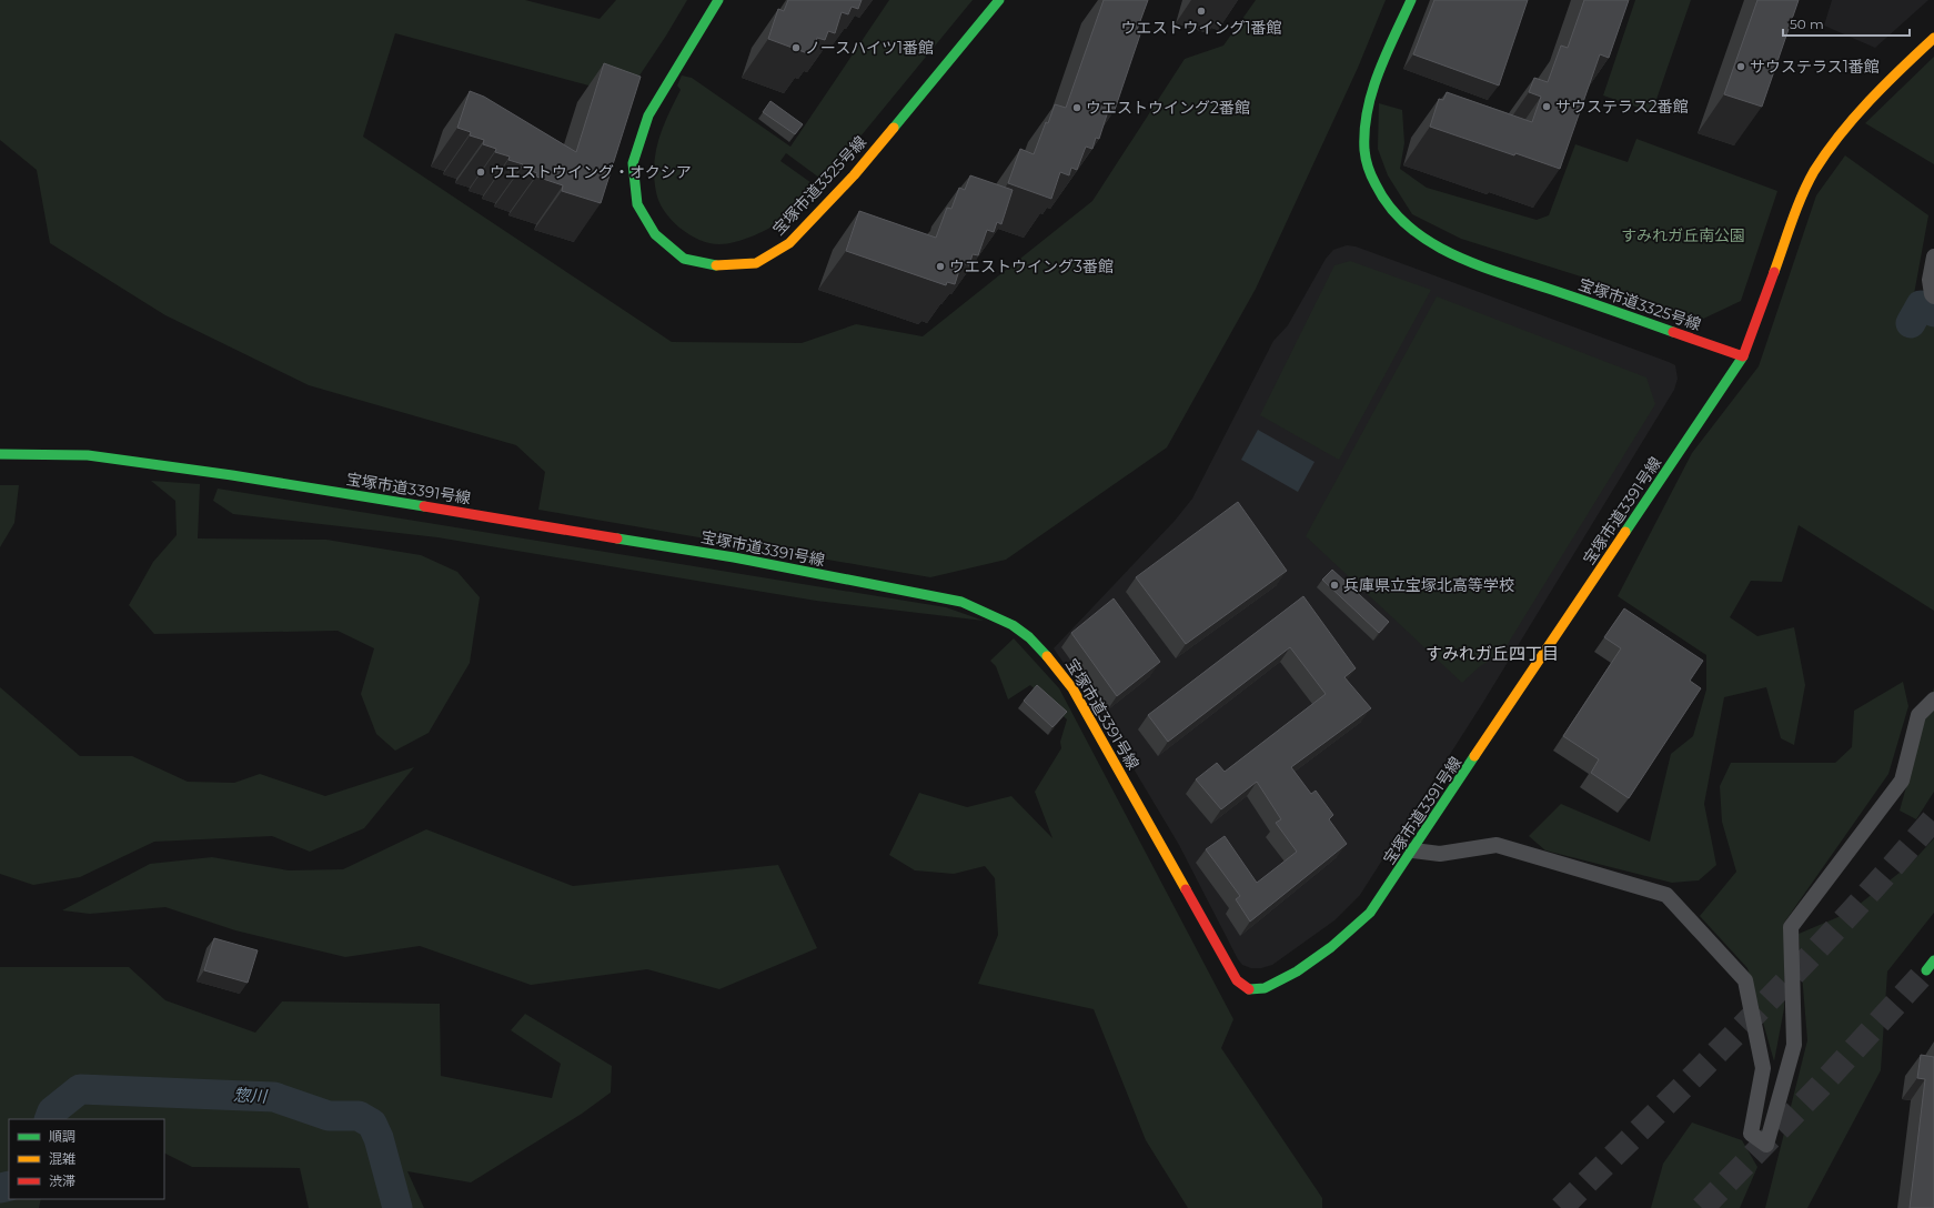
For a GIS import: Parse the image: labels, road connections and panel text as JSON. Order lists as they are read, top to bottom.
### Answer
{
  "streets": {
    "main road": ["宝塚市道3325号線", "宝塚市道3391号線"]
  },
  "crossings": [
    ["宝塚市道3325号線", "宝塚市道3391号線"]
  ],
  "districts": ["すみれガ丘四丁目"],
  "water": ["惣川"],
  "parks": ["すみれガ丘南公園"],
  "places": [
    "ウエストウイング1番館",
    "ノースハイツ1番館",
    "サウステラス1番館",
    "サウステラス2番館",
    "ウエストウイング2番館",
    "ウエストウイング・オクシア",
    "ウエストウイング3番館",
    "兵庫県立宝塚北高等学校"
  ],
  "legend": ["順調", "混雑", "渋滞"],
  "scale_bar": "50 m"
}
